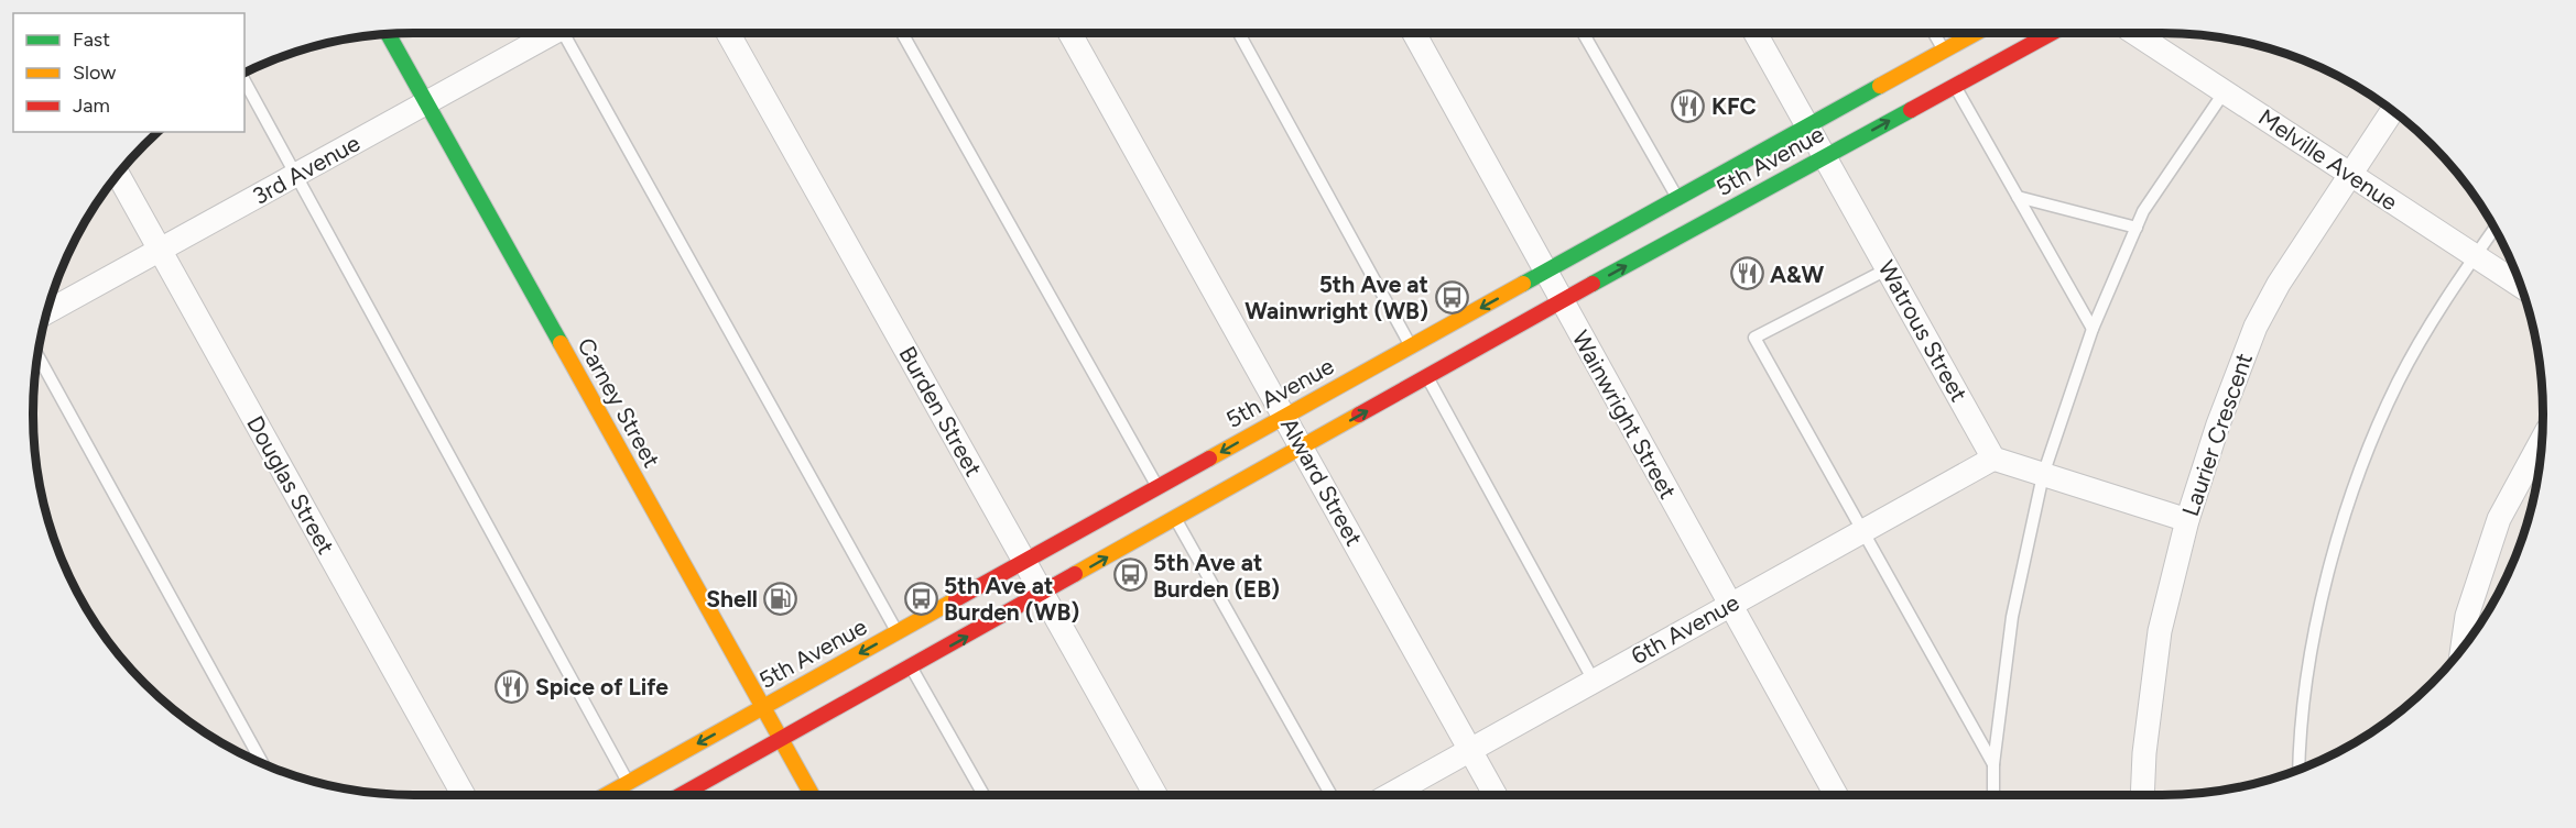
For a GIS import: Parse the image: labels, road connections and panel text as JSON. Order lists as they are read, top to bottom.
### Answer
{
  "streets": {
    "main road": ["5th Avenue", "Carney Street"],
    "street": [
      "Melville Avenue",
      "3rd Avenue",
      "Watrous Street",
      "Burden Street",
      "Wainwright Street",
      "Laurier Crescent",
      "Alward Street",
      "Douglas Street",
      "6th Avenue"
    ]
  },
  "crossings": [
    ["Melville Avenue", "Laurier Crescent"],
    ["5th Avenue", "Watrous Street"],
    ["5th Avenue", "Carney Street"],
    ["5th Avenue", "Burden Street"],
    ["5th Avenue", "Wainwright Street"],
    ["5th Avenue", "Alward Street"],
    ["3rd Avenue", "Carney Street"],
    ["3rd Avenue", "Douglas Street"],
    ["Watrous Street", "6th Avenue"],
    ["Wainwright Street", "6th Avenue"],
    ["Alward Street", "6th Avenue"]
  ],
  "places": {
    "restaurant": ["KFC", "A&W", "Spice of Life"],
    "bus stop": ["5th Ave at Wainwright (WB)", "5th Ave at Burden (EB)", "5th Ave at Burden (WB)"],
    "fuel station": ["Shell"]
  },
  "legend": ["Fast", "Slow", "Jam"]
}
